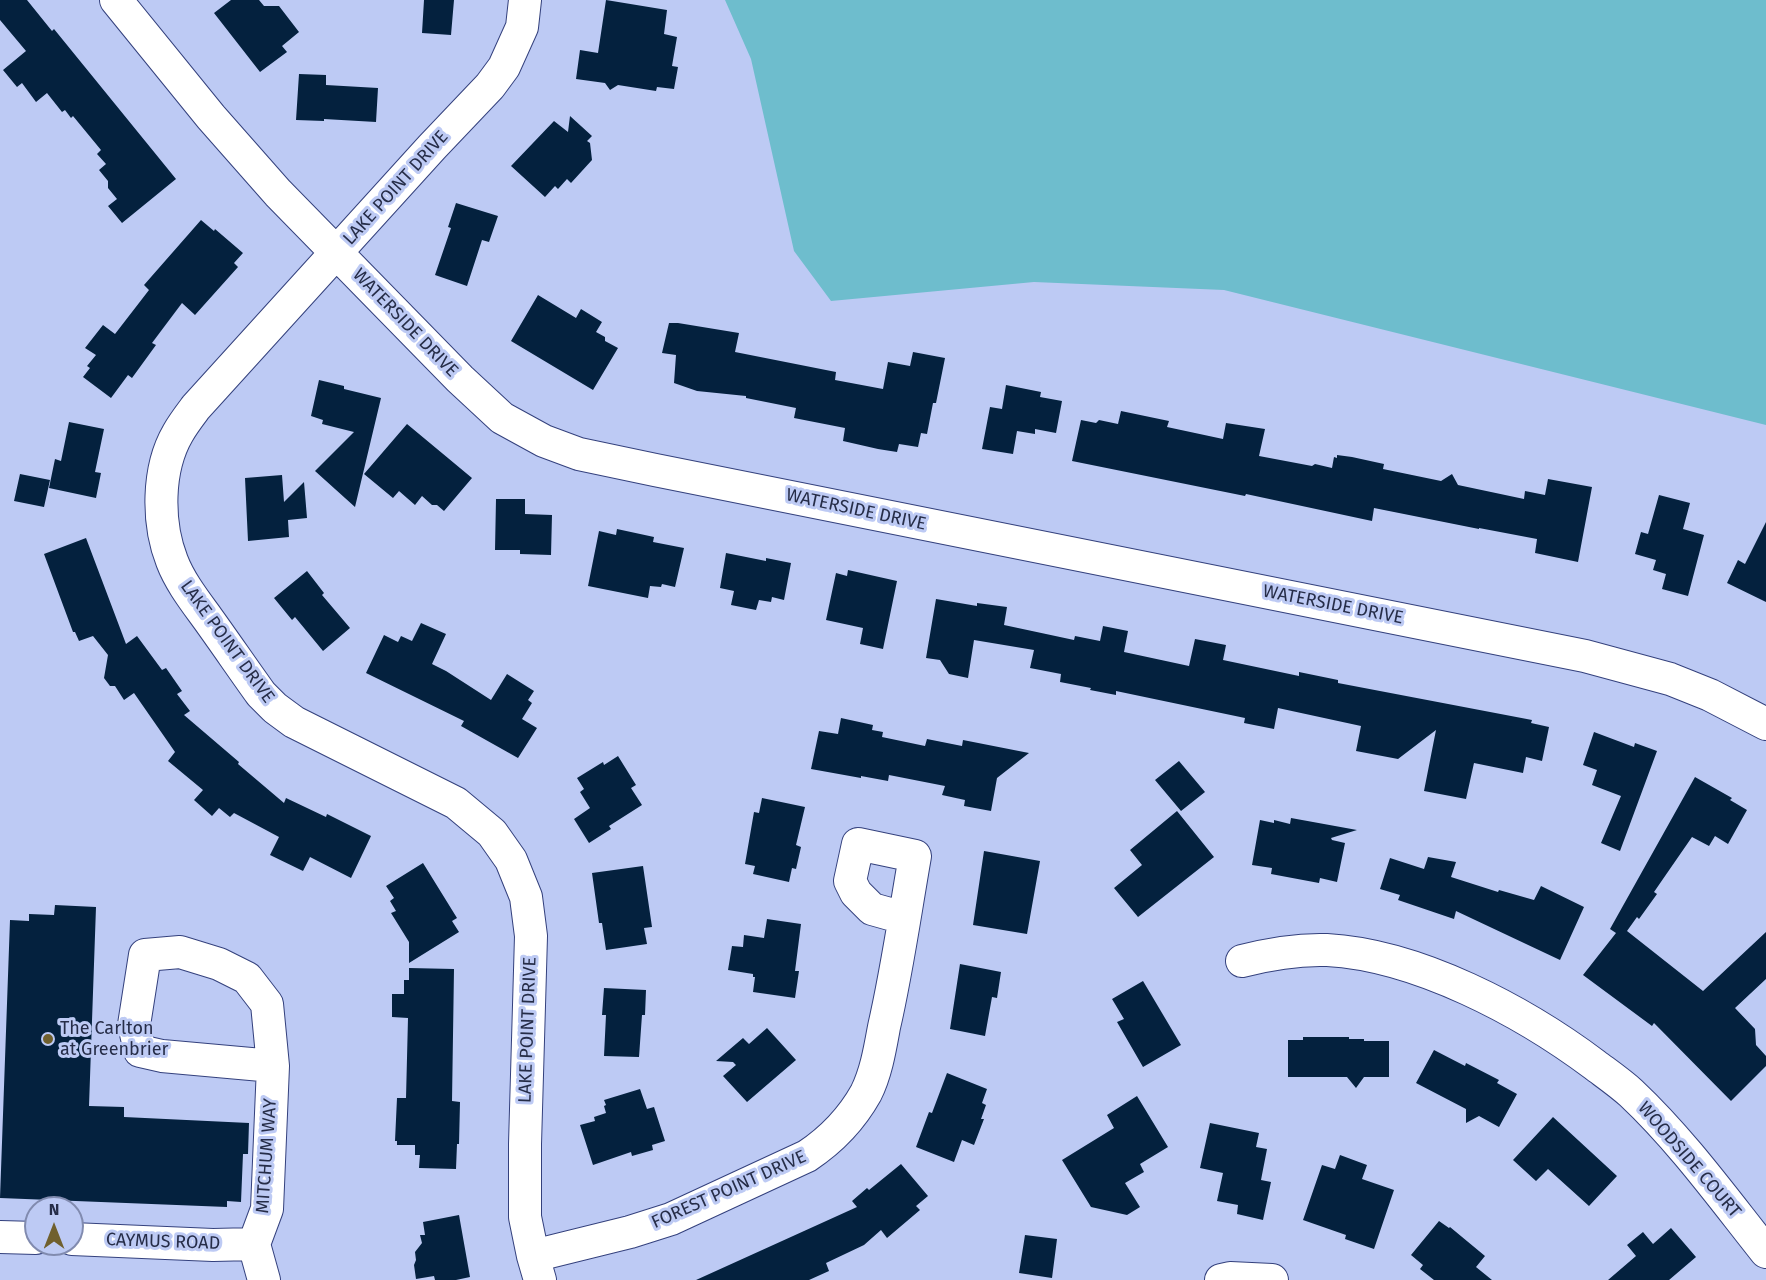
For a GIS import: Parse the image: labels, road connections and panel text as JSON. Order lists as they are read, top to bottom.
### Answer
{
  "streets": {
    "street": [
      "LAKE POINT DRIVE",
      "WATERSIDE DRIVE",
      "MITCHUM WAY",
      "WOODSIDE COURT",
      "FOREST POINT DRIVE",
      "CAYMUS ROAD"
    ]
  },
  "crossings": [
    ["LAKE POINT DRIVE", "WATERSIDE DRIVE"],
    ["LAKE POINT DRIVE", "FOREST POINT DRIVE"],
    ["MITCHUM WAY", "CAYMUS ROAD"]
  ],
  "places": ["The Carlton at Greenbrier"],
  "north": "top"
}
